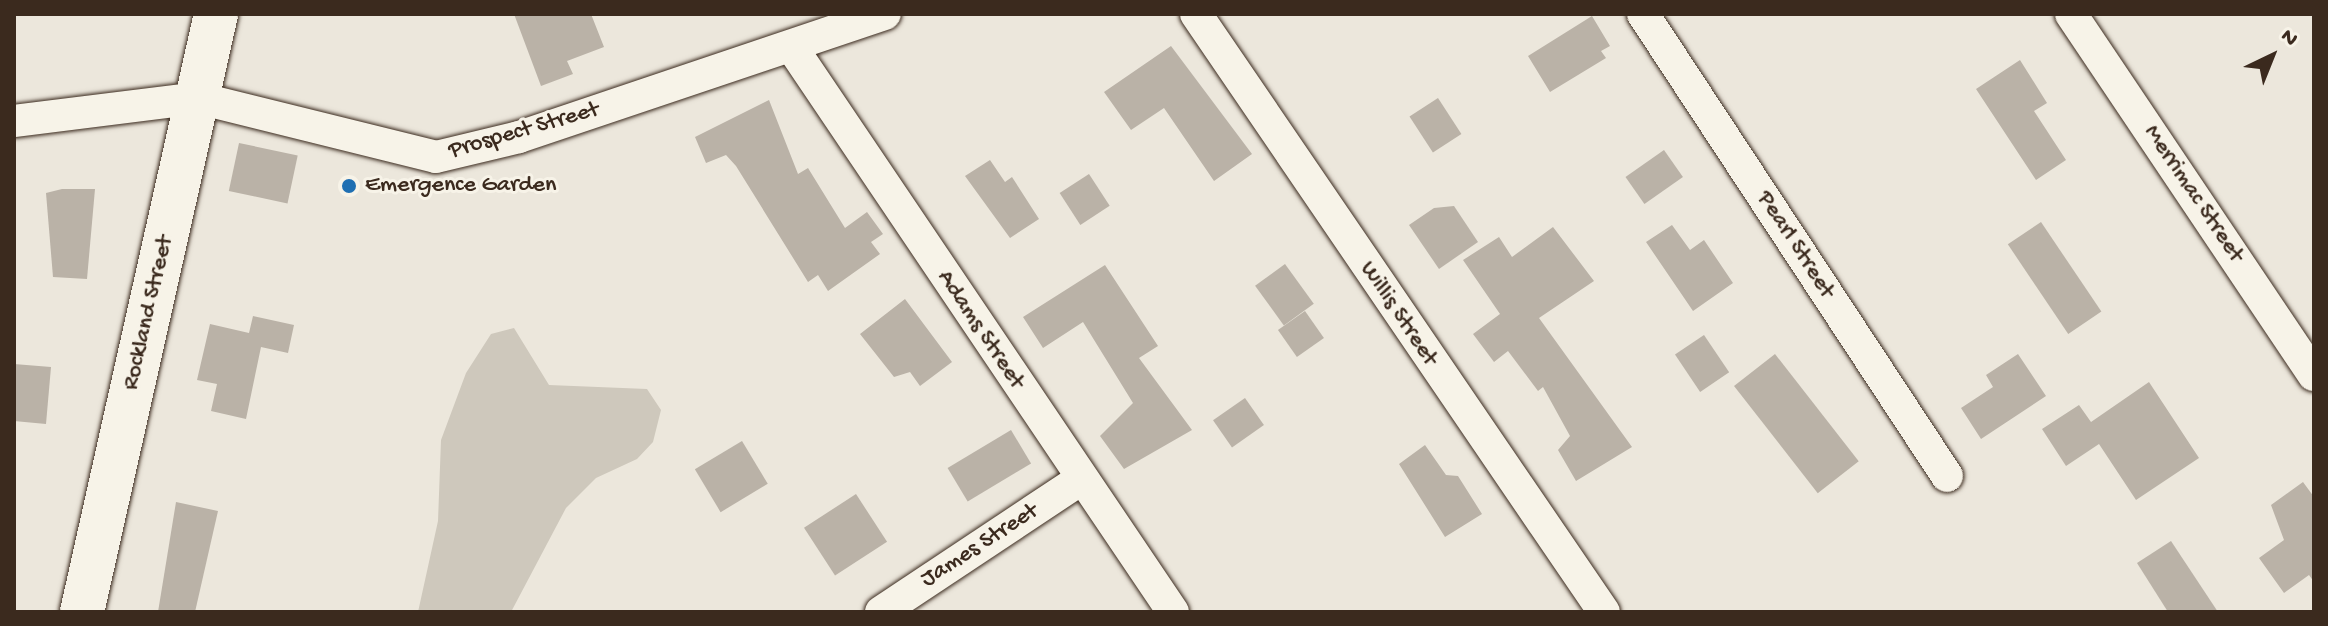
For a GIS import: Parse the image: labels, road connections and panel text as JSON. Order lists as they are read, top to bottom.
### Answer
{
  "streets": {
    "street": [
      "Prospect Street",
      "Merrimac Street",
      "Pearl Street",
      "Rockland Street",
      "Willis Street",
      "Adams Street",
      "James Street"
    ]
  },
  "crossings": [
    ["Prospect Street", "Rockland Street"],
    ["Prospect Street", "Adams Street"],
    ["Adams Street", "James Street"]
  ],
  "places": ["Emergence Garden"],
  "north": "top right"
}
